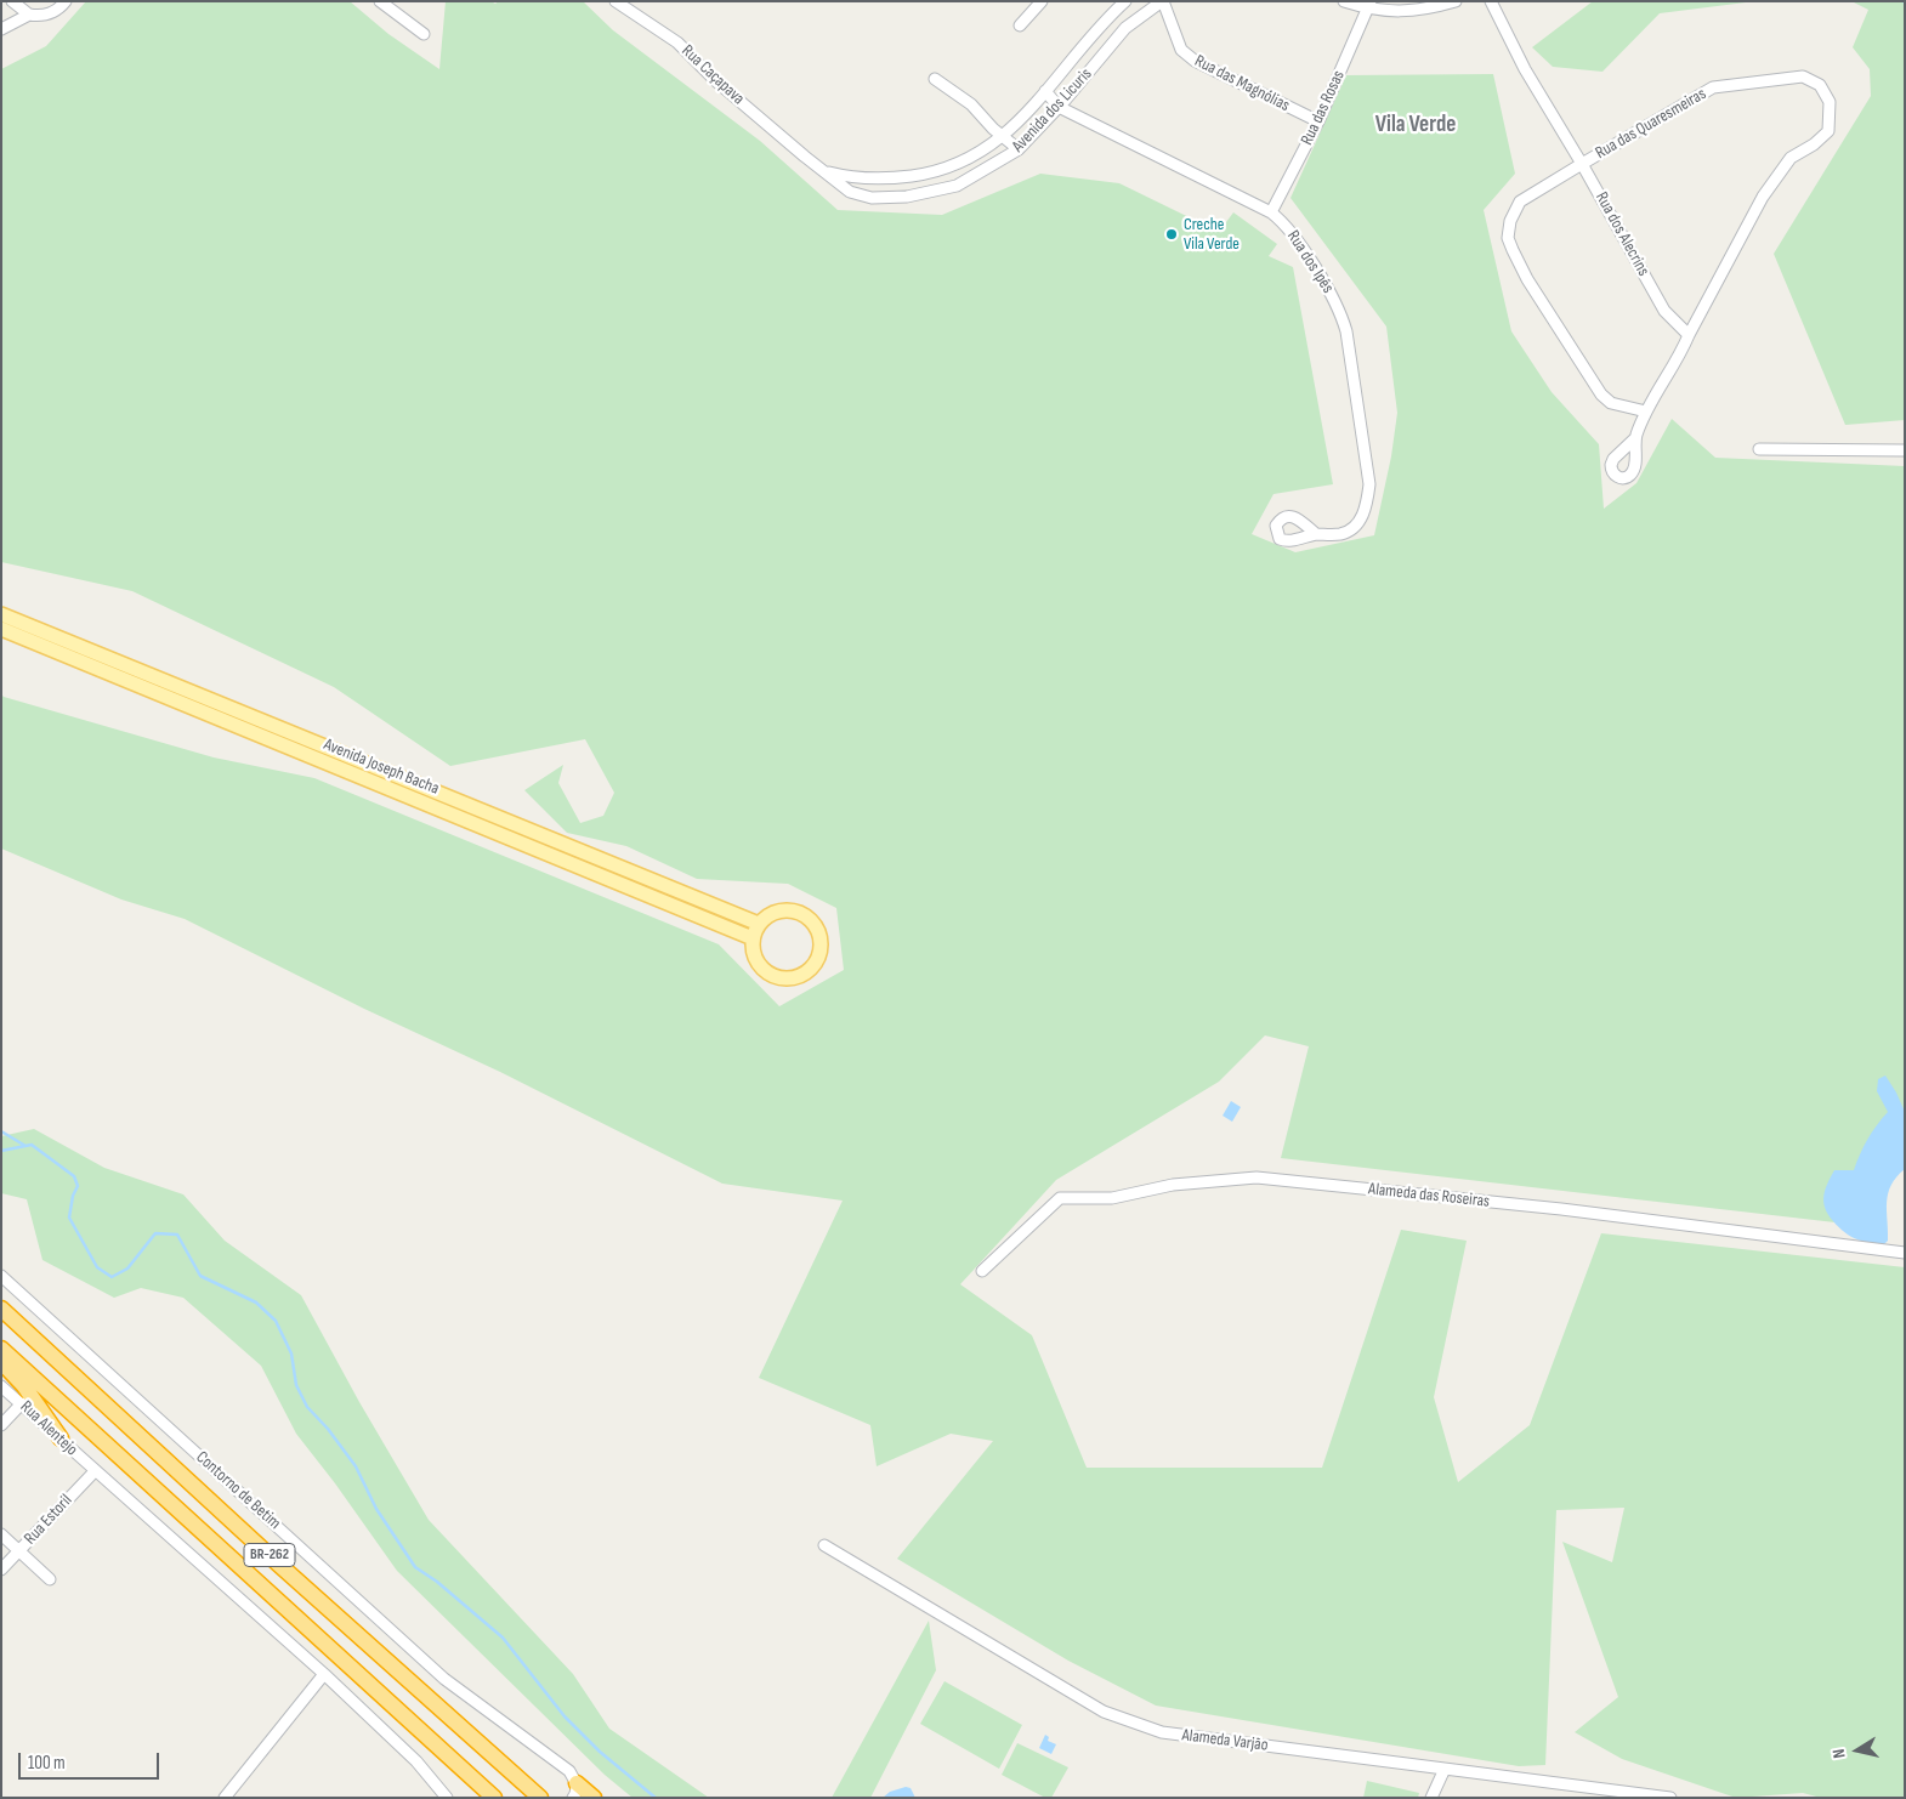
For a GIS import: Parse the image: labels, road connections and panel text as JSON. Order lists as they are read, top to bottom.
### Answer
{
  "streets": {
    "highway": ["Contorno de Betim", "BR-262"],
    "main road": ["Avenida Joseph Bacha"],
    "street": [
      "Rua Caçapava",
      "Rua das Magnólias",
      "Rua das Rosas",
      "Avenida dos Licuris",
      "Rua das Quaresmeiras",
      "Rua dos Alecrins",
      "Rua dos Ipês",
      "Alameda das Roseiras",
      "Rua Alentejo",
      "Rua Estoril",
      "Alameda Varjão"
    ]
  },
  "crossings": [
    ["Rua Caçapava", "Avenida dos Licuris"],
    ["Rua das Magnólias", "Rua das Rosas"],
    ["Rua das Magnólias", "Avenida dos Licuris"],
    ["Rua das Rosas", "Rua dos Ipês"],
    ["Avenida dos Licuris", "Rua dos Ipês"],
    ["Rua das Quaresmeiras", "Rua dos Alecrins"],
    ["Rua Alentejo", "Rua Estoril"]
  ],
  "districts": ["Vila Verde"],
  "places": ["Creche Vila Verde"],
  "scale_bar": "100 m",
  "north": "left"
}
